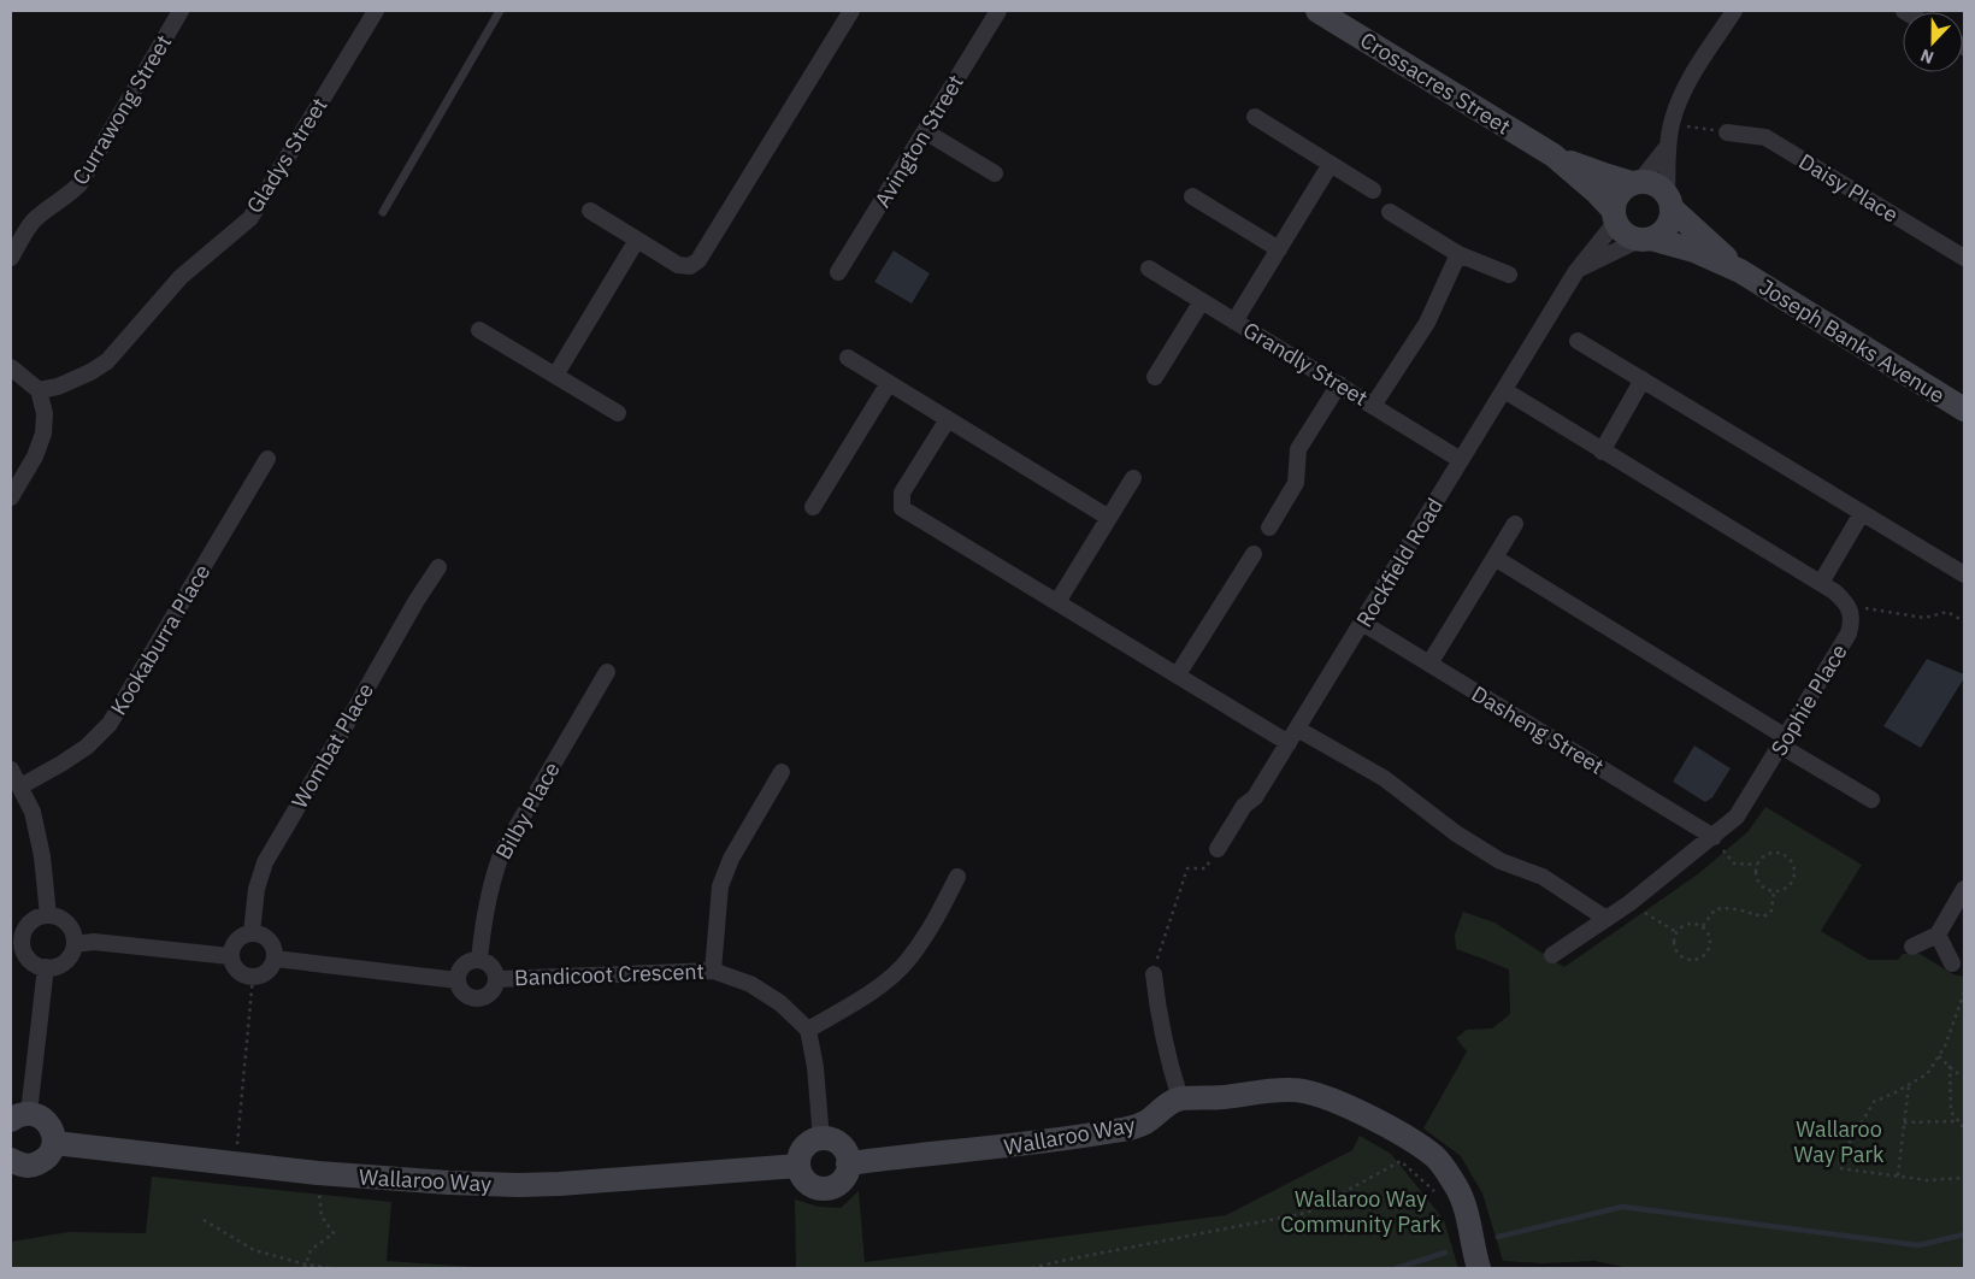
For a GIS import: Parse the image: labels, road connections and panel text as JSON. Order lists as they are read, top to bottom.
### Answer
{
  "streets": {
    "street": [
      "Crossacres Street",
      "Currawong Street",
      "Avington Street",
      "Gladys Street",
      "Daisy Place",
      "Joseph Banks Avenue",
      "Grandly Street",
      "Rockfield Road",
      "Kookaburra Place",
      "Sophie Place",
      "Dasheng Street",
      "Wombat Place",
      "Bilby Place",
      "Bandicoot Crescent",
      "Wallaroo Way"
    ]
  },
  "crossings": [
    ["Crossacres Street", "Joseph Banks Avenue"],
    ["Crossacres Street", "Rockfield Road"],
    ["Joseph Banks Avenue", "Rockfield Road"],
    ["Grandly Street", "Rockfield Road"],
    ["Rockfield Road", "Dasheng Street"],
    ["Sophie Place", "Dasheng Street"],
    ["Bilby Place", "Bandicoot Crescent"]
  ],
  "parks": ["Wallaroo Way Park", "Wallaroo Way Community Park"],
  "north": "bottom"
}
